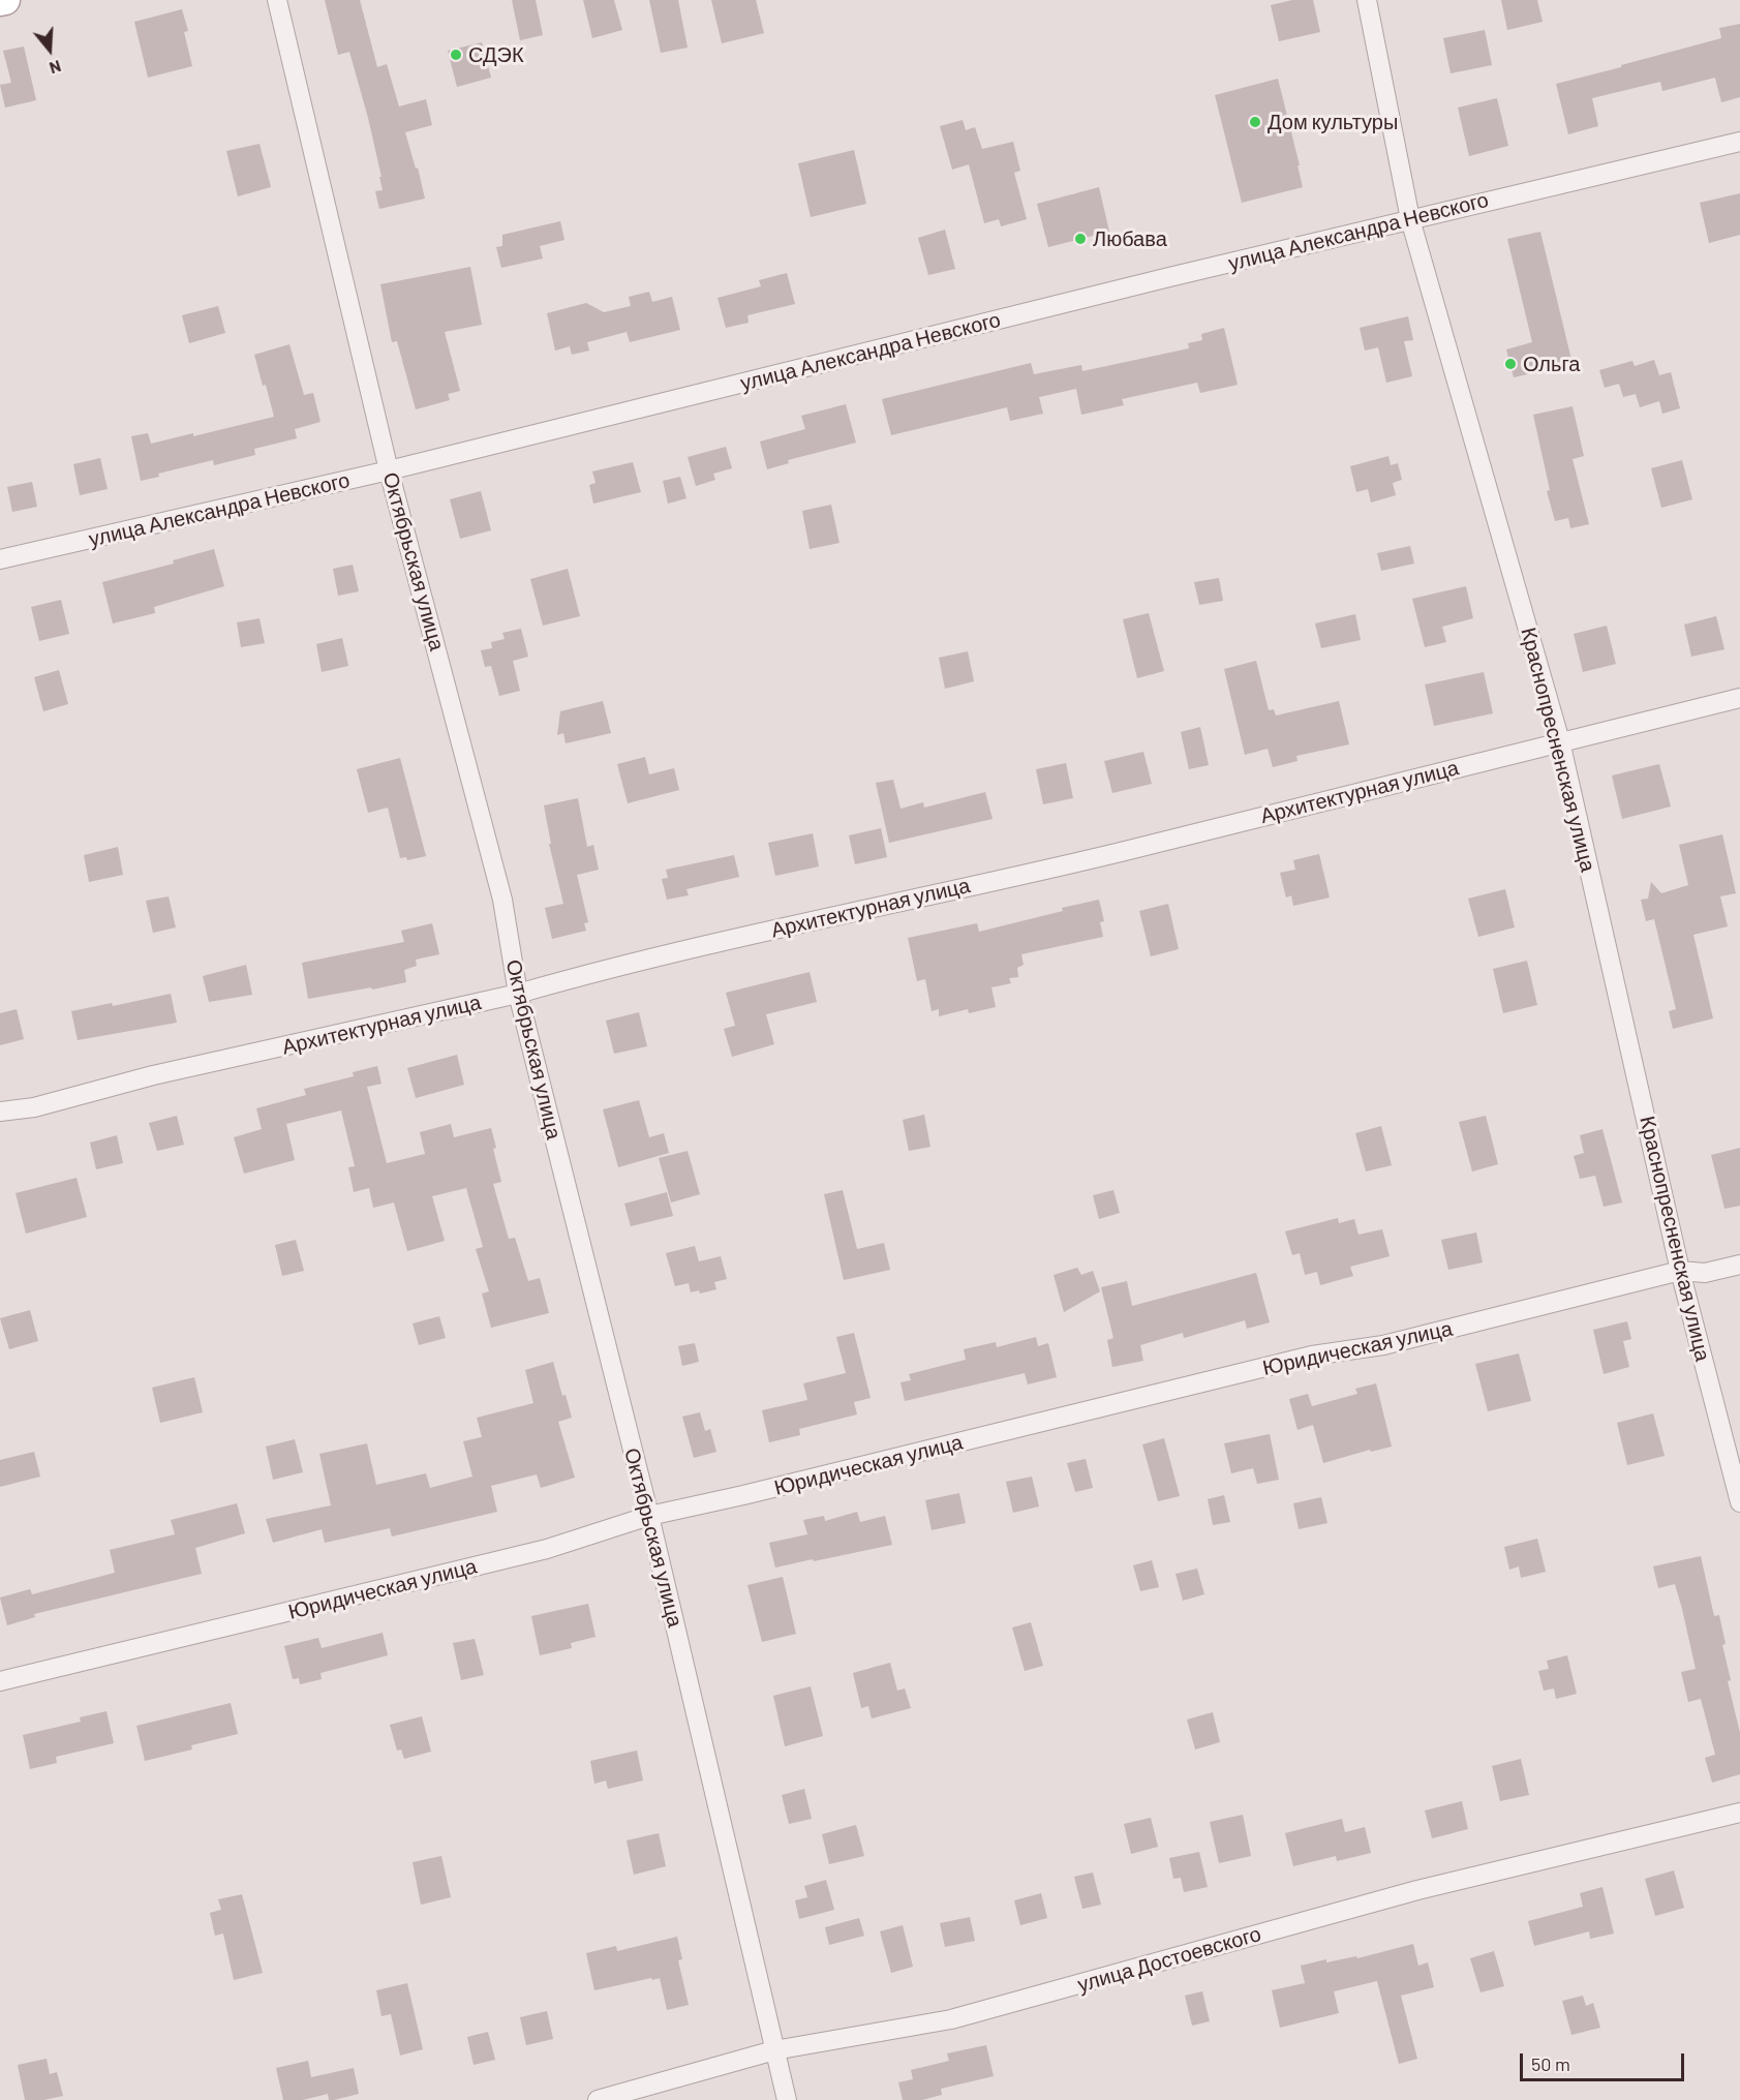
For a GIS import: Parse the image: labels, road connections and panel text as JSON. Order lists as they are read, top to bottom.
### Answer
{
  "streets": {
    "street": [
      "улица Александра Невского",
      "Октябрьская улица",
      "Краснопресненская улица",
      "Архитектурная улица",
      "Юридическая улица",
      "улица Достоевского"
    ]
  },
  "crossings": [
    ["улица Александра Невского", "Октябрьская улица"],
    ["улица Александра Невского", "Краснопресненская улица"],
    ["Октябрьская улица", "Архитектурная улица"],
    ["Октябрьская улица", "Юридическая улица"],
    ["Октябрьская улица", "улица Достоевского"],
    ["Краснопресненская улица", "Архитектурная улица"],
    ["Краснопресненская улица", "Юридическая улица"]
  ],
  "places": [
    "СДЭК",
    "Дом культуры",
    "Любава",
    "Ольга"
  ],
  "scale_bar": "50 m",
  "north": "bottom"
}
